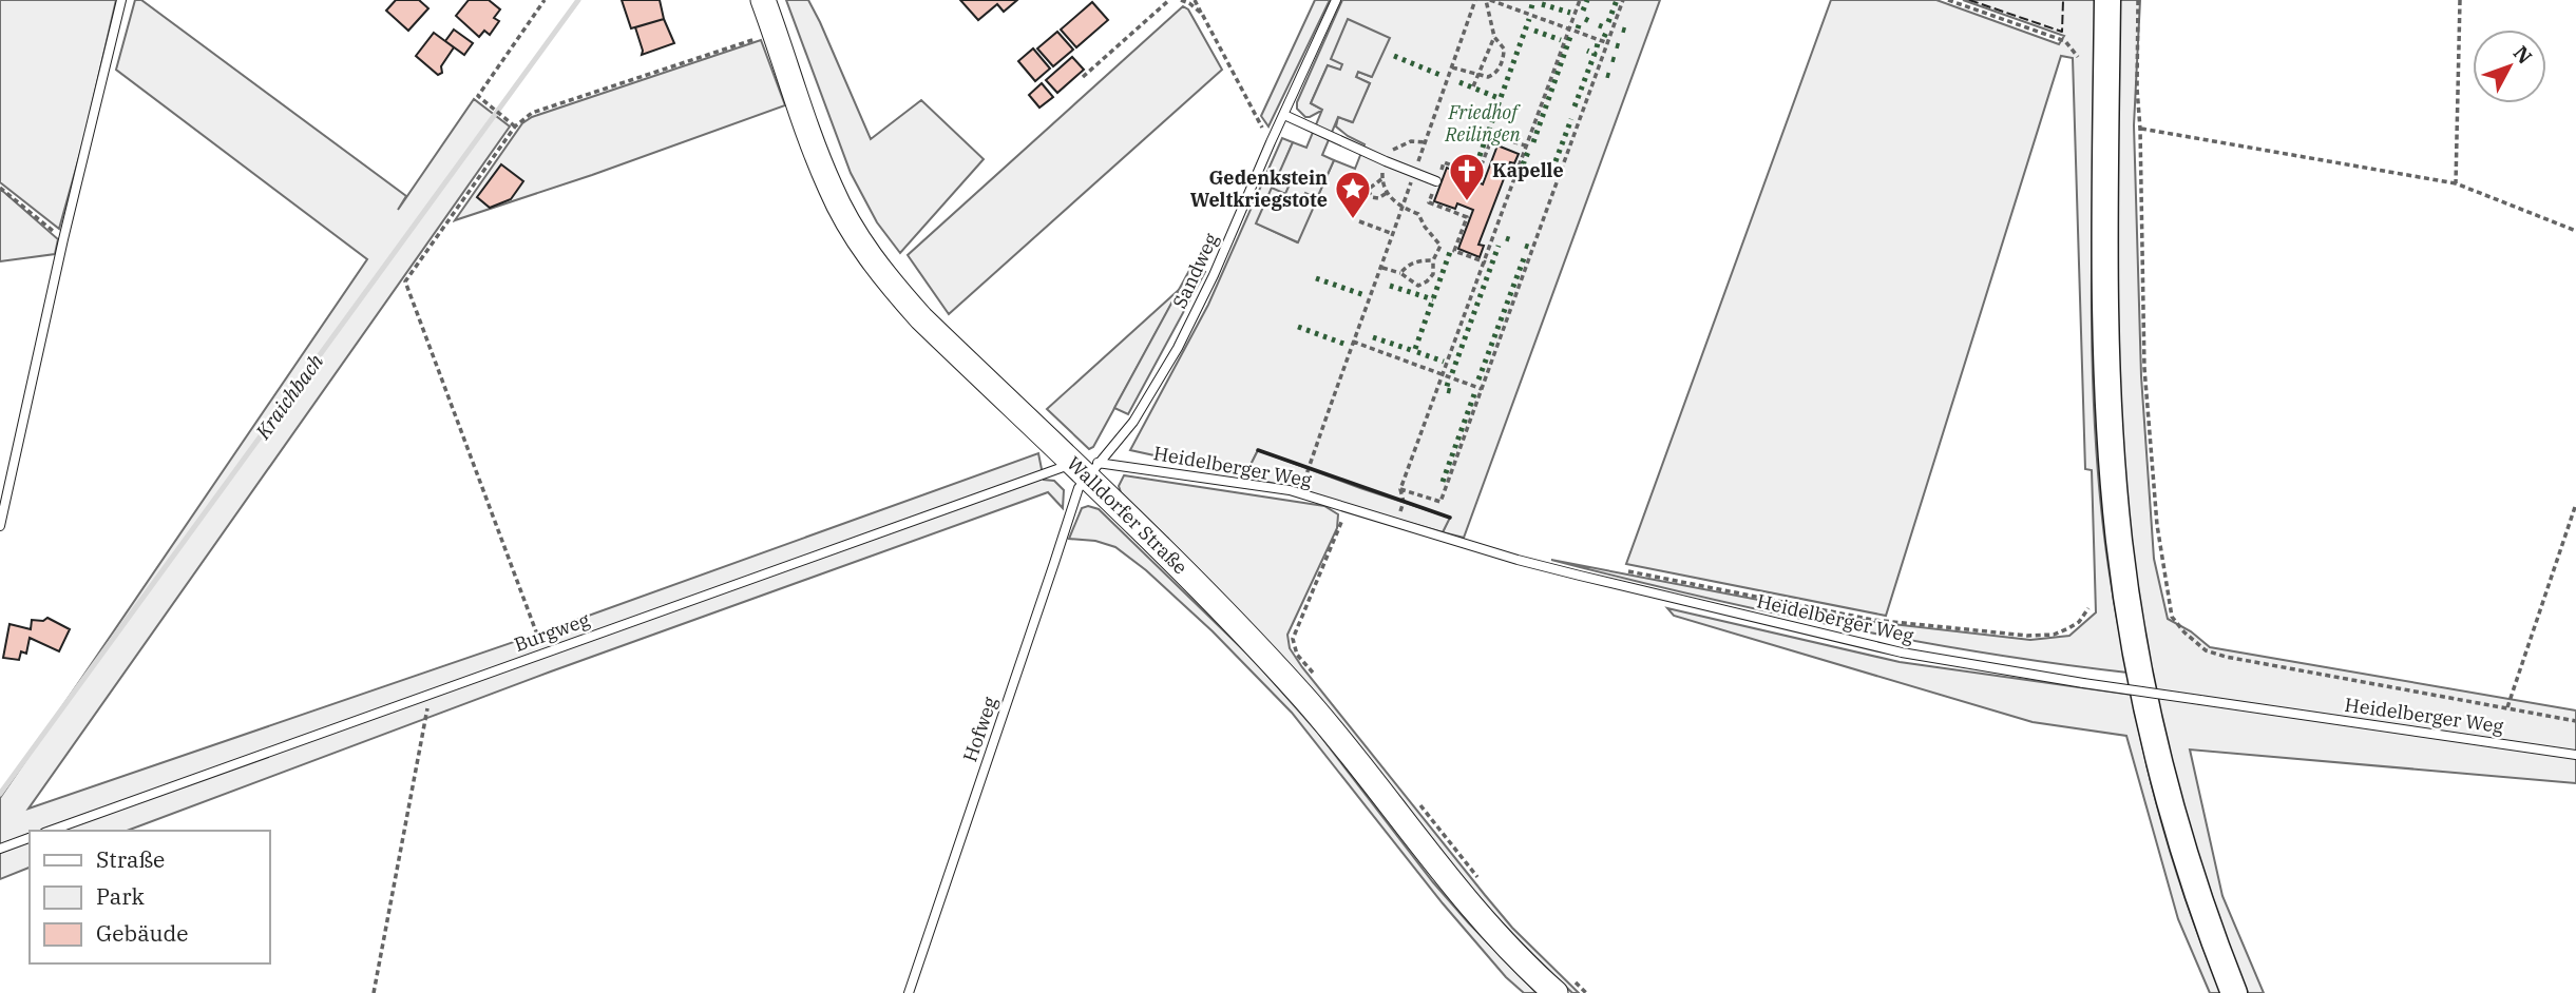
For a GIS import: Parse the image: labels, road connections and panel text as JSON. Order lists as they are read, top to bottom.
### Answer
{
  "streets": {
    "street": ["Walldorfer Straße"],
    "lane": [
      "Sandweg",
      "Heidelberger Weg",
      "Burgweg",
      "Hofweg"
    ]
  },
  "crossings": [
    ["Sandweg", "Heidelberger Weg"],
    ["Sandweg", "Walldorfer Straße"],
    ["Sandweg", "Burgweg"],
    ["Sandweg", "Hofweg"],
    ["Heidelberger Weg", "Walldorfer Straße"],
    ["Heidelberger Weg", "Burgweg"],
    ["Heidelberger Weg", "Hofweg"],
    ["Walldorfer Straße", "Burgweg"],
    ["Walldorfer Straße", "Hofweg"],
    ["Burgweg", "Hofweg"]
  ],
  "water": ["Kraichbach"],
  "parks": ["Friedhof Reilingen"],
  "places": {
    "church": ["Kapelle"],
    "place": ["Gedenkstein Weltkriegstote"]
  },
  "legend": ["Straße", "Park", "Gebäude"],
  "north": "top right"
}
